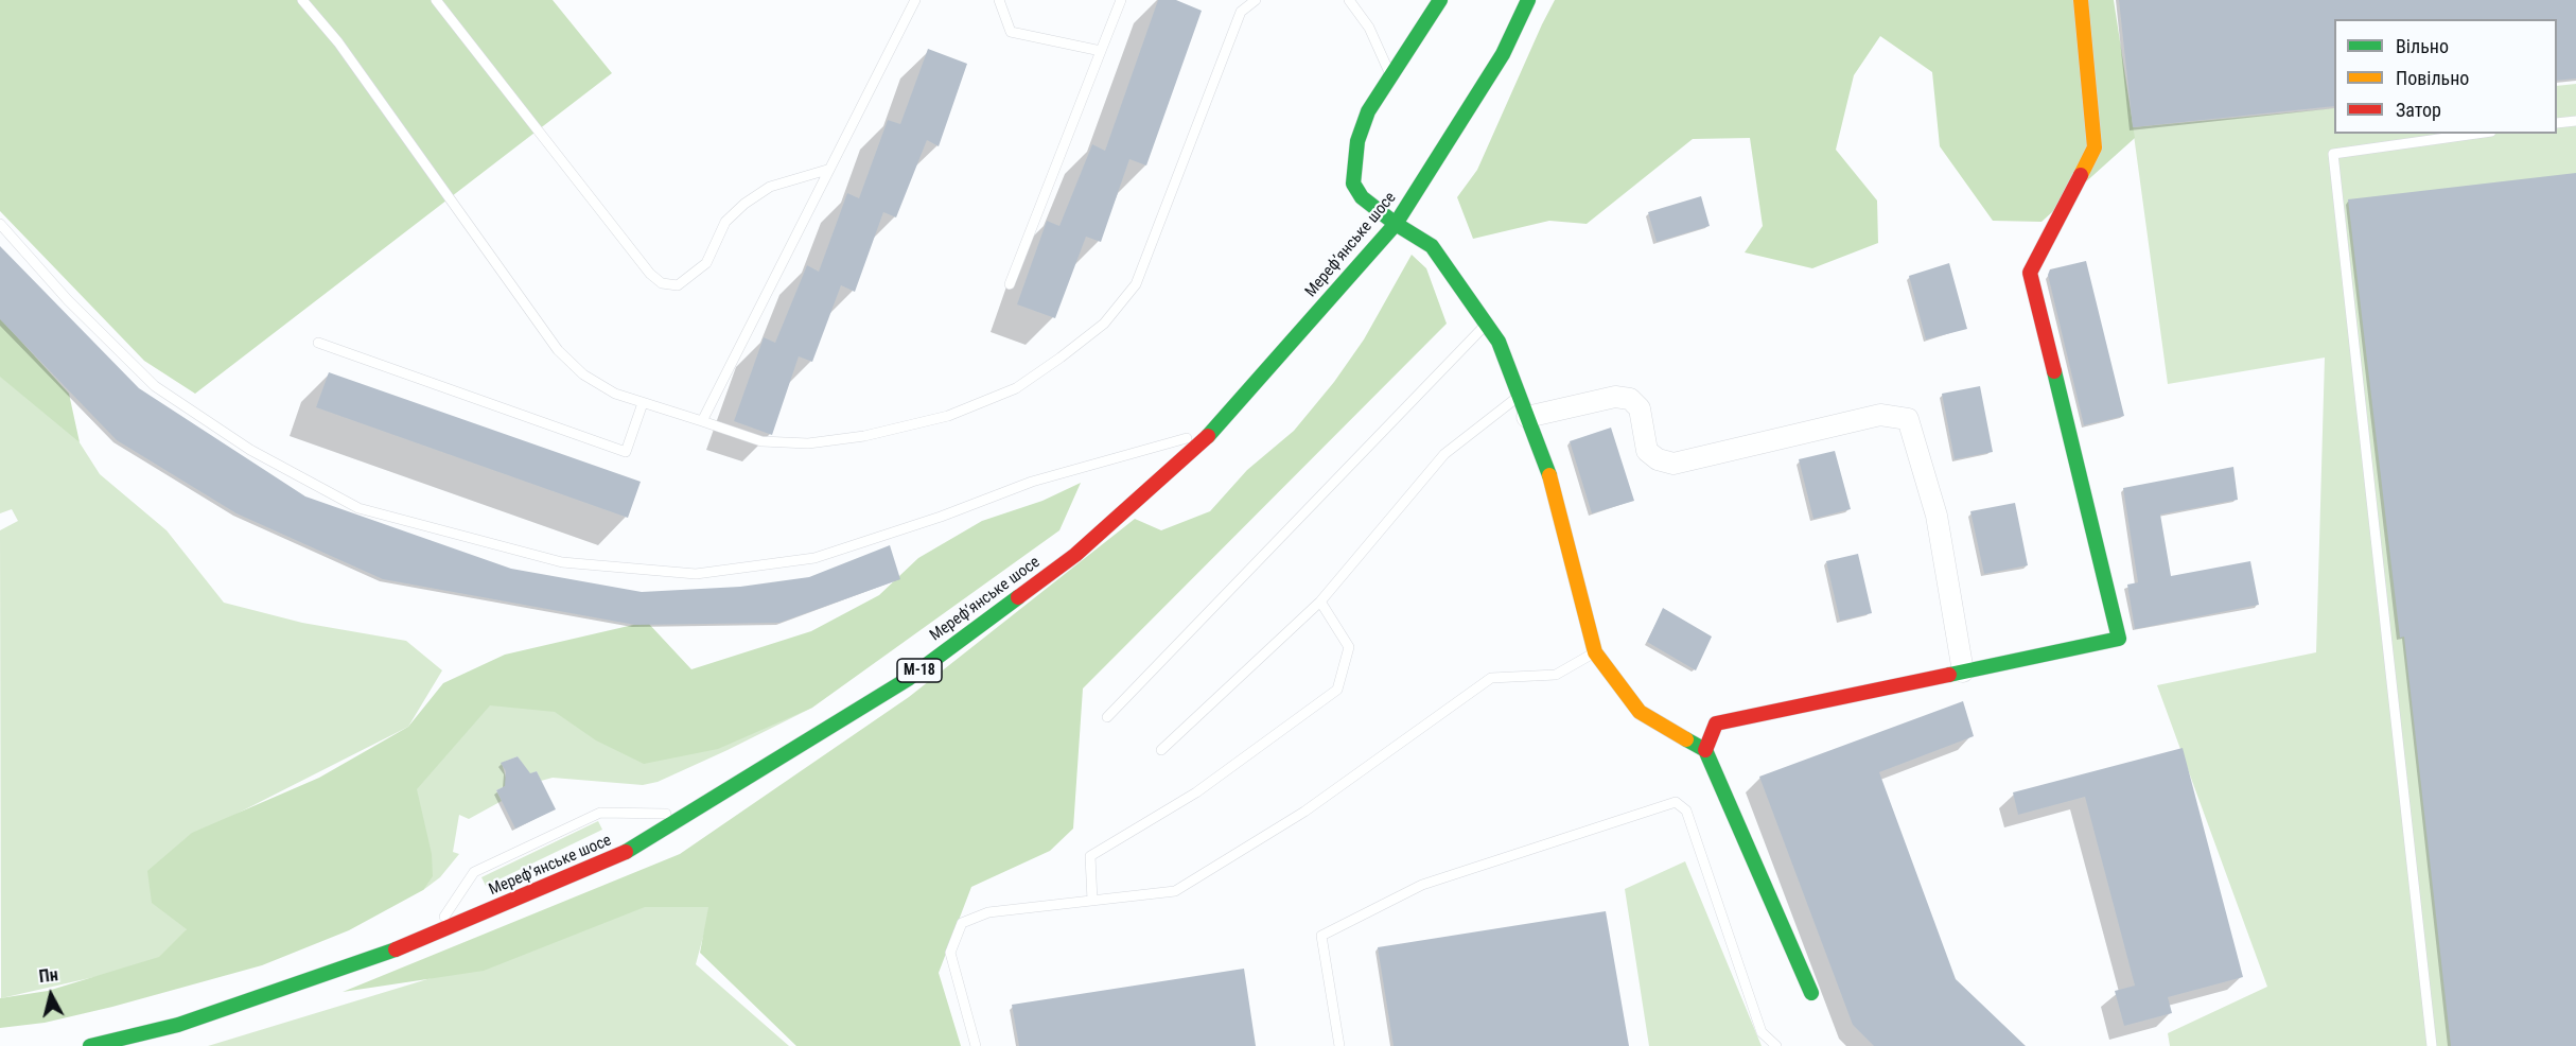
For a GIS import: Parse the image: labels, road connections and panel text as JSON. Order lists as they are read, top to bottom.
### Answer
{
  "streets": {
    "main road": ["Мереф’янське шосе", "М-18"]
  },
  "legend": ["Вільно", "Повільно", "Затор"],
  "north": "top"
}
